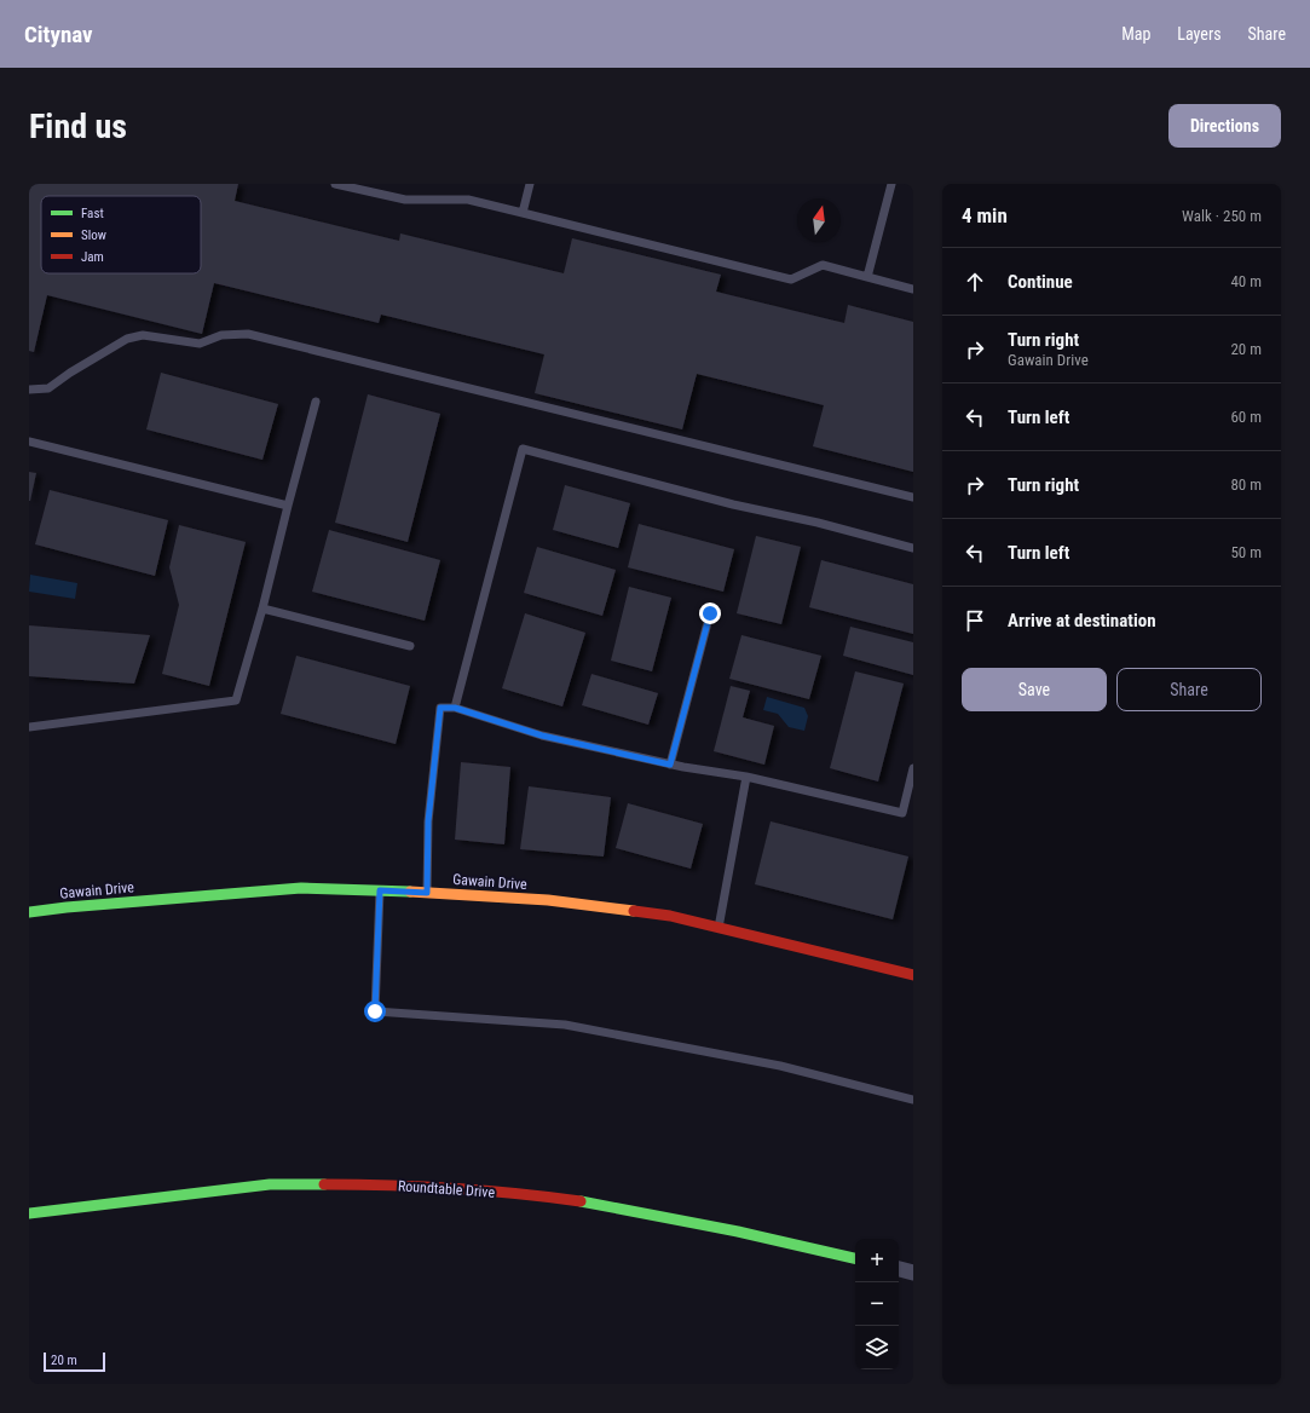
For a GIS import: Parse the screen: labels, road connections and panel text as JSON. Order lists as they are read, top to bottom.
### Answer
{
  "streets": {
    "street": ["Gawain Drive", "Roundtable Drive"]
  },
  "legend": ["Fast", "Slow", "Jam"],
  "scale_bar": "20 m",
  "north": "top",
  "page": {
    "header": "Citynav",
    "nav": ["Map", "Layers", "Share"],
    "buttons": [
      "Directions",
      ["Save", "Share"]
    ],
    "title": "Find us",
    "heading": ["4 min", "Walk · 250 m"],
    "list": [
      ["Continue", "40 m"],
      ["Turn right", "Gawain Drive", "20 m"],
      ["Turn left", "60 m"],
      ["Turn right", "80 m"],
      ["Turn left", "50 m"],
      "Arrive at destination"
    ],
    "map_buttons": ["+", "−"],
    "scale": "20 m"
  }
}
